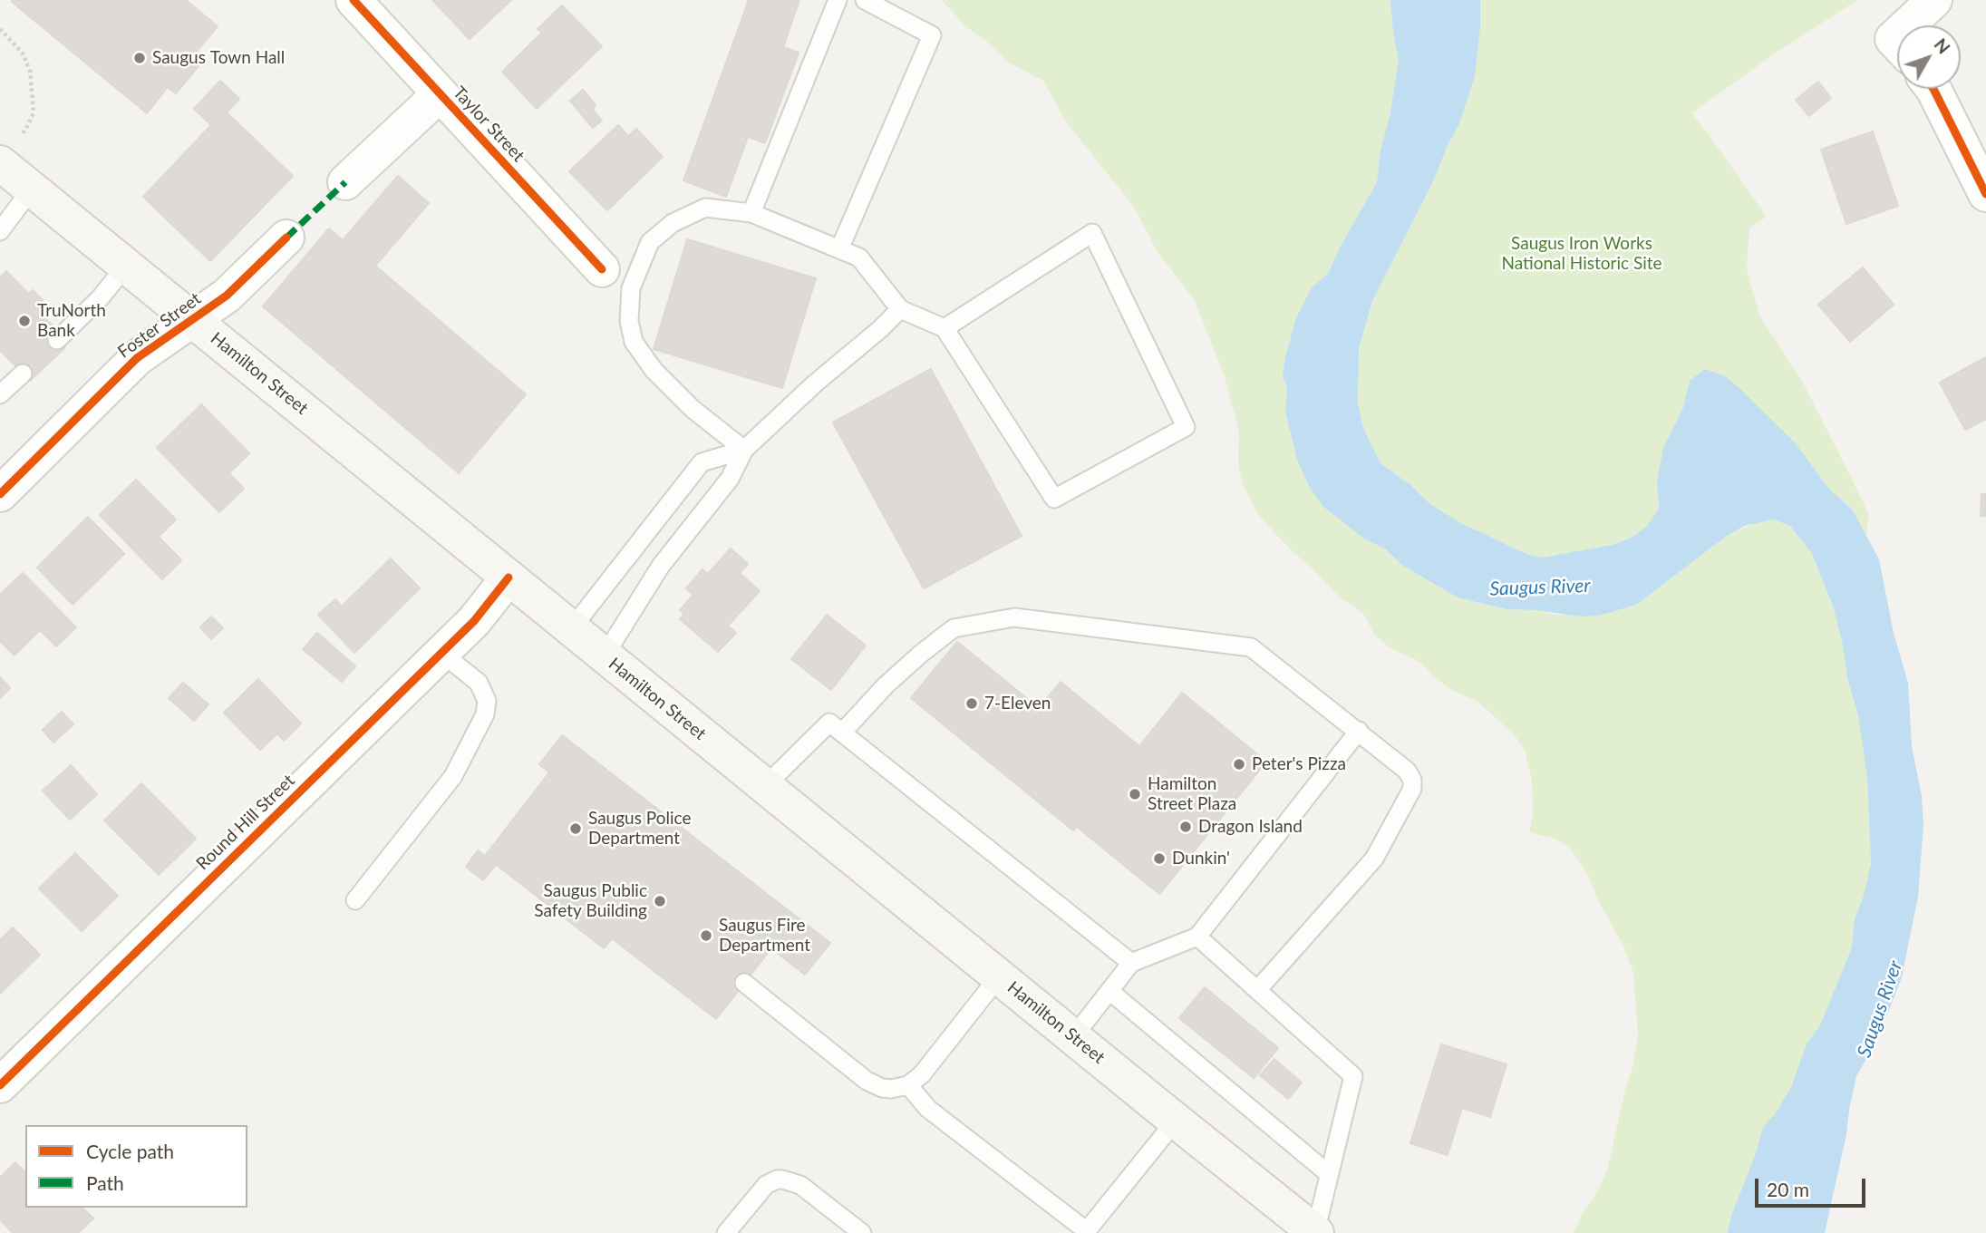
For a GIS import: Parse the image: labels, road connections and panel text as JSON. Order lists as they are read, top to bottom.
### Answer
{
  "streets": {
    "main road": ["Hamilton Street"],
    "street": ["Taylor Street", "Foster Street", "Round Hill Street"]
  },
  "crossings": [
    ["Foster Street", "Hamilton Street"],
    ["Hamilton Street", "Round Hill Street"]
  ],
  "water": ["Saugus River"],
  "parks": ["Saugus Iron Works National Historic Site"],
  "places": [
    "Saugus Town Hall",
    "TruNorth Bank",
    "7-Eleven",
    "Peter's Pizza",
    "Hamilton Street Plaza",
    "Dragon Island",
    "Saugus Police Department",
    "Dunkin'",
    "Saugus Public Safety Building",
    "Saugus Fire Department"
  ],
  "legend": ["Cycle path", "Path"],
  "scale_bar": "20 m",
  "north": "top right"
}
